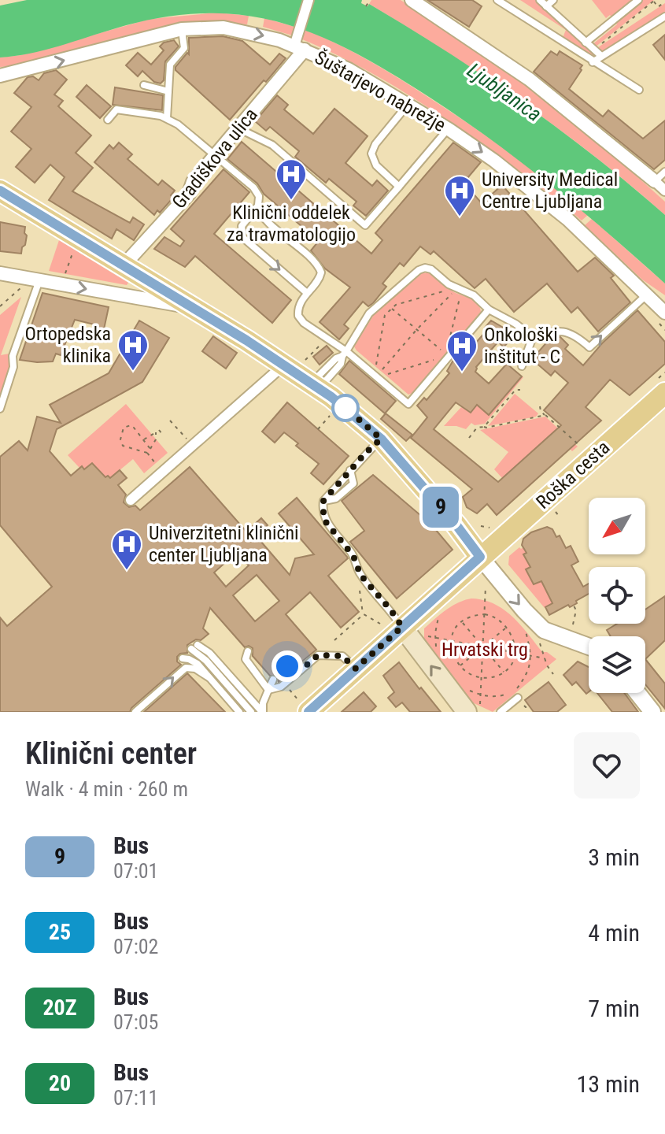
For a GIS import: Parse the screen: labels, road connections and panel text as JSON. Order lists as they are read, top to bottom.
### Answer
{
  "streets": {
    "main road": ["Roška cesta"],
    "street": ["Šuštarjevo nabrežje", "Gradiškova ulica"]
  },
  "crossings": [
    ["Šuštarjevo nabrežje", "Gradiškova ulica"]
  ],
  "water": ["Ljubljanica"],
  "parks": ["Hrvatski trg"],
  "places": {
    "hospital": [
      "Klinični oddelek za travmatologijo",
      "University Medical Centre Ljubljana",
      "Ortopedska klinika",
      "Onkološki inštitut - C",
      "Univerzitetni klinični center Ljubljana"
    ]
  },
  "lines": ["bus line 9"],
  "north": "bottom left",
  "page": {
    "on_map": "9",
    "heading": ["Klinični center", "Walk · 4 min · 260 m"],
    "list": [
      {
        "mark": "9",
        "name": "Bus",
        "note": "07:01",
        "value": "3 min"
      },
      {
        "mark": "25",
        "name": "Bus",
        "note": "07:02",
        "value": "4 min"
      },
      {
        "mark": "20Z",
        "name": "Bus",
        "note": "07:05",
        "value": "7 min"
      },
      {
        "mark": "20",
        "name": "Bus",
        "note": "07:11",
        "value": "13 min"
      }
    ]
  }
}
